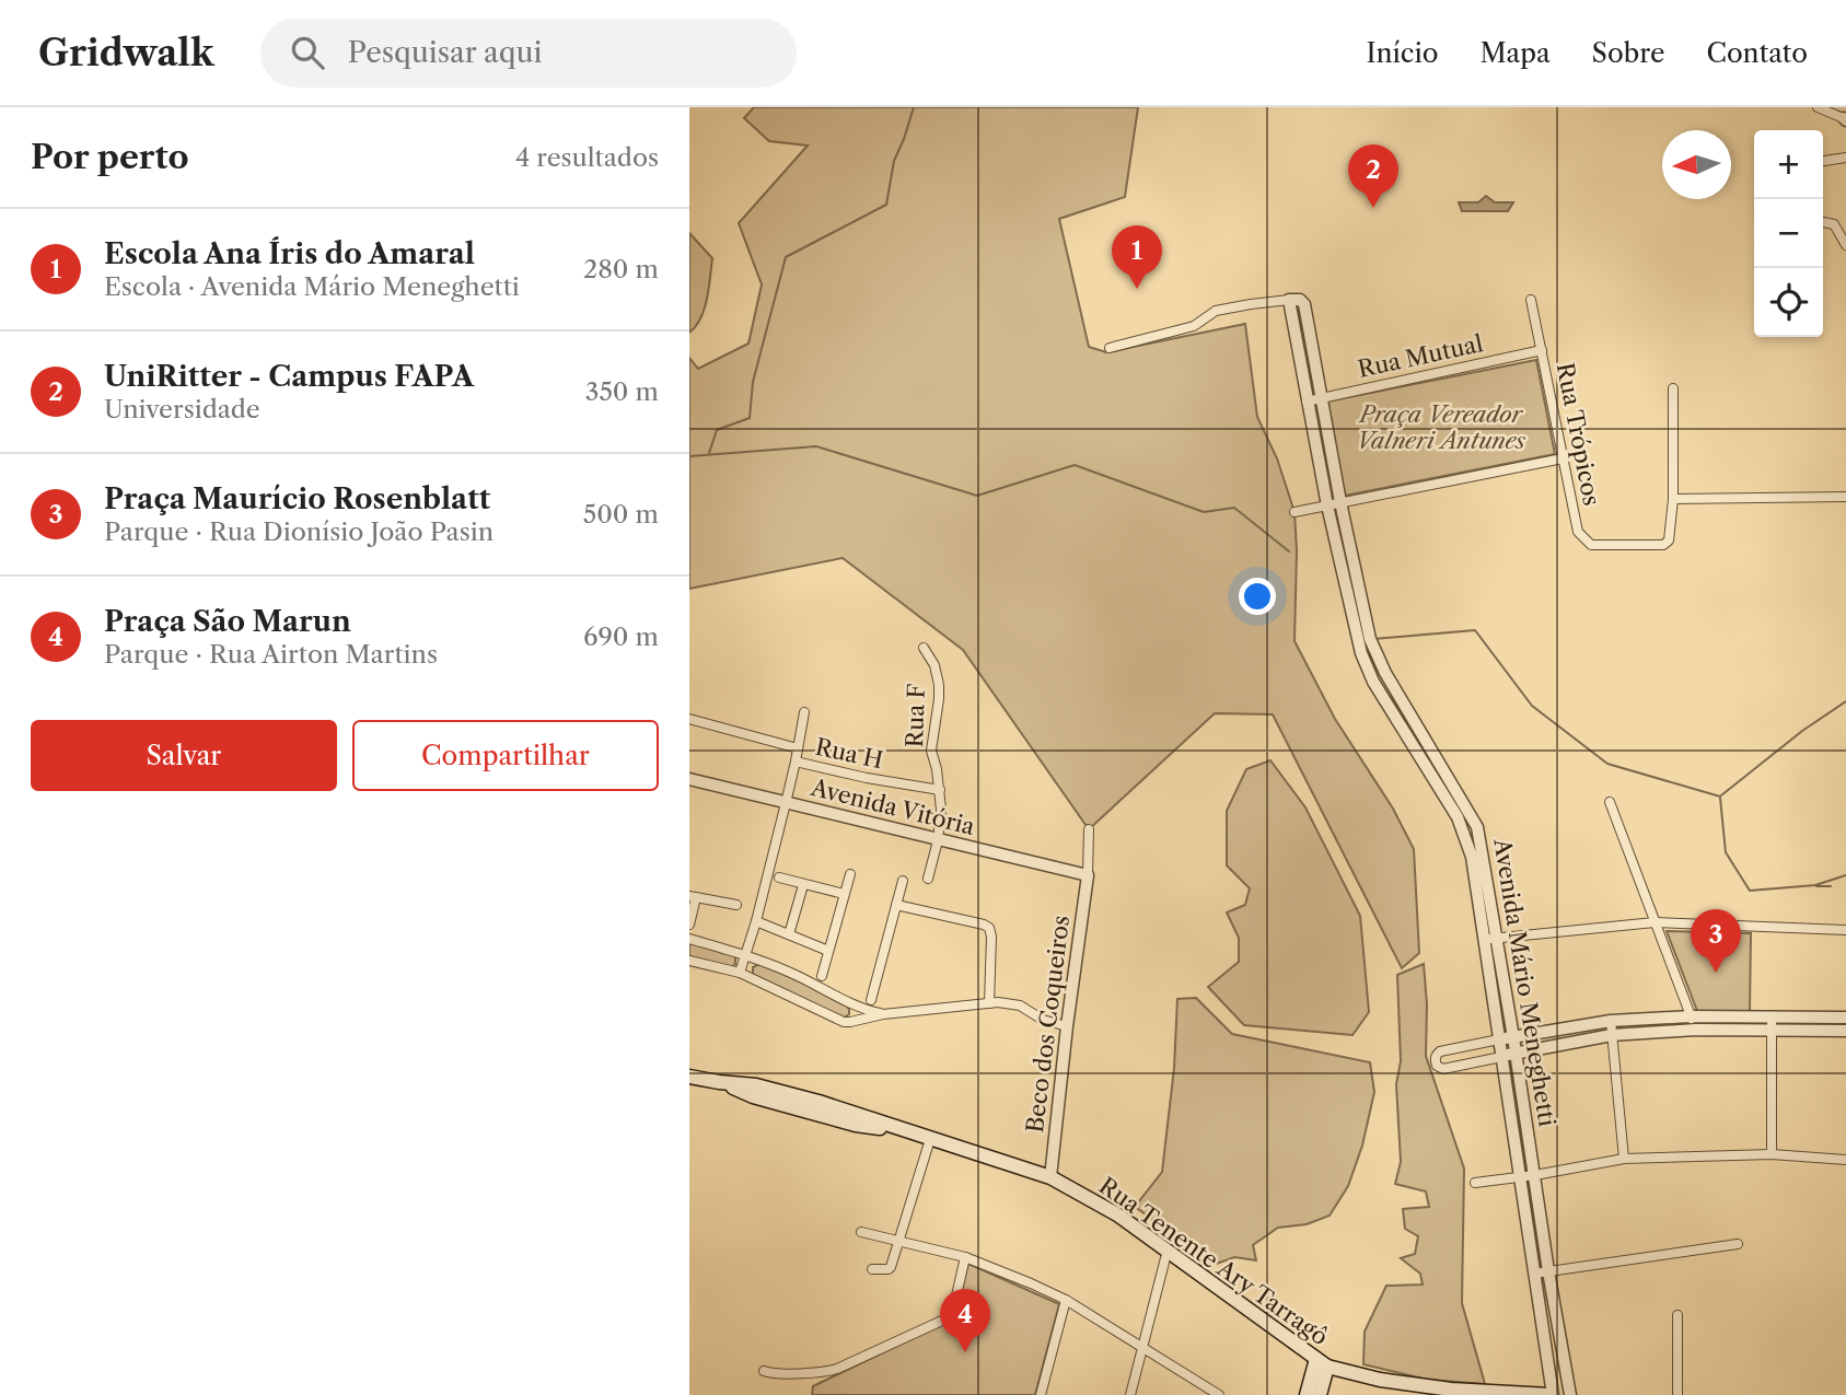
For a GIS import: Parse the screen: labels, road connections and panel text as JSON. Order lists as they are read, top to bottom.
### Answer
{
  "streets": {
    "main road": ["Rua Tenente Ary Tarragô"],
    "street": [
      "Rua Mutual",
      "Rua Trópicos",
      "Rua F",
      "Rua H",
      "Avenida Vitória",
      "Avenida Mário Meneghetti",
      "Beco dos Coqueiros"
    ]
  },
  "crossings": [
    ["Rua Mutual", "Rua Trópicos"],
    ["Rua Mutual", "Avenida Mário Meneghetti"],
    ["Rua F", "Rua H"],
    ["Rua F", "Avenida Vitória"],
    ["Avenida Vitória", "Beco dos Coqueiros"],
    ["Avenida Mário Meneghetti", "Rua Tenente Ary Tarragô"],
    ["Beco dos Coqueiros", "Rua Tenente Ary Tarragô"]
  ],
  "parks": ["Praça Vereador Valneri Antunes"],
  "north": "left",
  "page": {
    "header": "Gridwalk",
    "search": "Pesquisar aqui",
    "nav": [
      "Início",
      "Mapa",
      "Sobre",
      "Contato"
    ],
    "heading": ["Por perto", "4 resultados"],
    "map_buttons": ["+", "−"],
    "pins": [
      "2",
      "1",
      "3",
      "4"
    ],
    "list": [
      {
        "mark": "1",
        "name": "Escola Ana Íris do Amaral",
        "note": "Escola · Avenida Mário Meneghetti",
        "value": "280 m"
      },
      {
        "mark": "2",
        "name": "UniRitter - Campus FAPA",
        "note": "Universidade",
        "value": "350 m"
      },
      {
        "mark": "3",
        "name": "Praça Maurício Rosenblatt",
        "note": "Parque · Rua Dionísio João Pasin",
        "value": "500 m"
      },
      {
        "mark": "4",
        "name": "Praça São Marun",
        "note": "Parque · Rua Airton Martins",
        "value": "690 m"
      }
    ],
    "buttons": ["Salvar", "Compartilhar"]
  }
}
